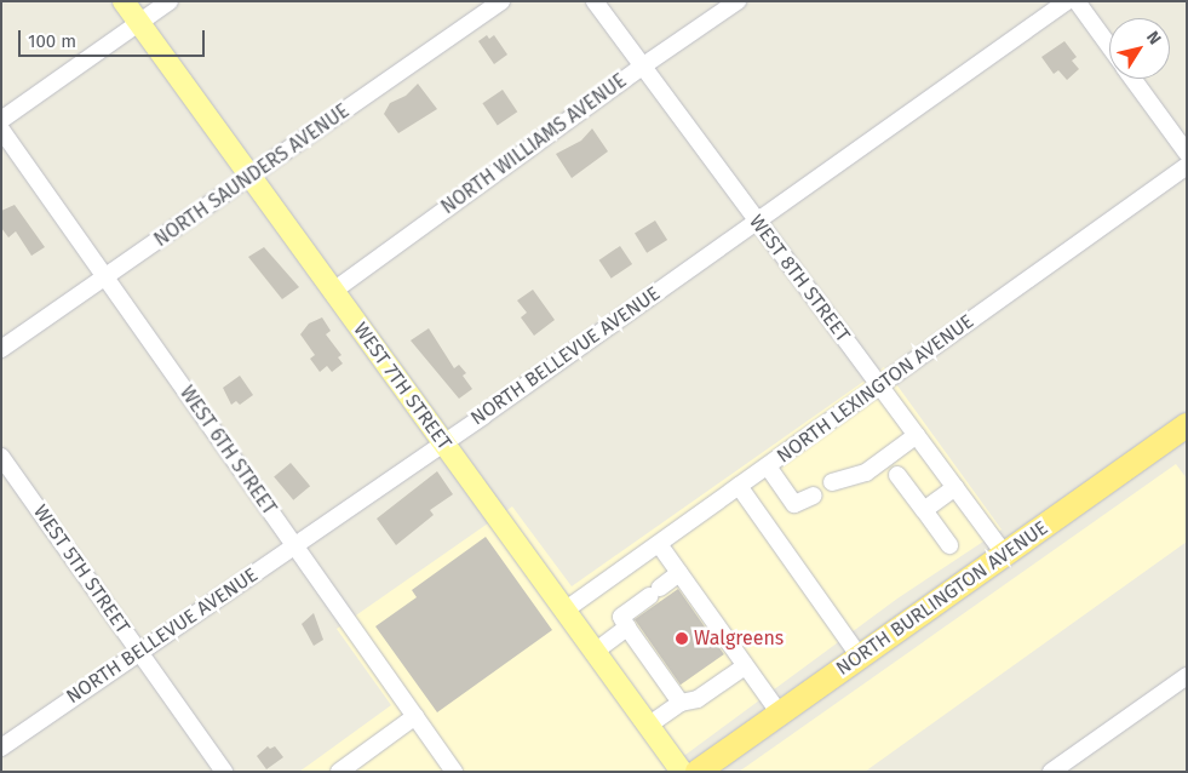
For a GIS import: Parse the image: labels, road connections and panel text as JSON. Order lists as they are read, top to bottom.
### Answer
{
  "streets": {
    "highway": ["NORTH BURLINGTON AVENUE"],
    "main road": ["WEST 7TH STREET"],
    "street": [
      "NORTH WILLIAMS AVENUE",
      "NORTH SAUNDERS AVENUE",
      "WEST 8TH STREET",
      "NORTH BELLEVUE AVENUE",
      "NORTH LEXINGTON AVENUE",
      "WEST 6TH STREET",
      "WEST 5TH STREET"
    ]
  },
  "crossings": [
    ["NORTH WILLIAMS AVENUE", "WEST 8TH STREET"],
    ["NORTH WILLIAMS AVENUE", "WEST 7TH STREET"],
    ["NORTH SAUNDERS AVENUE", "WEST 7TH STREET"],
    ["NORTH SAUNDERS AVENUE", "WEST 6TH STREET"],
    ["WEST 8TH STREET", "NORTH BELLEVUE AVENUE"],
    ["WEST 8TH STREET", "NORTH LEXINGTON AVENUE"],
    ["WEST 8TH STREET", "NORTH BURLINGTON AVENUE"],
    ["NORTH BELLEVUE AVENUE", "WEST 7TH STREET"],
    ["NORTH BELLEVUE AVENUE", "WEST 6TH STREET"],
    ["NORTH BELLEVUE AVENUE", "WEST 5TH STREET"],
    ["WEST 7TH STREET", "NORTH LEXINGTON AVENUE"]
  ],
  "places": ["Walgreens"],
  "scale_bar": "100 m",
  "north": "top right"
}
